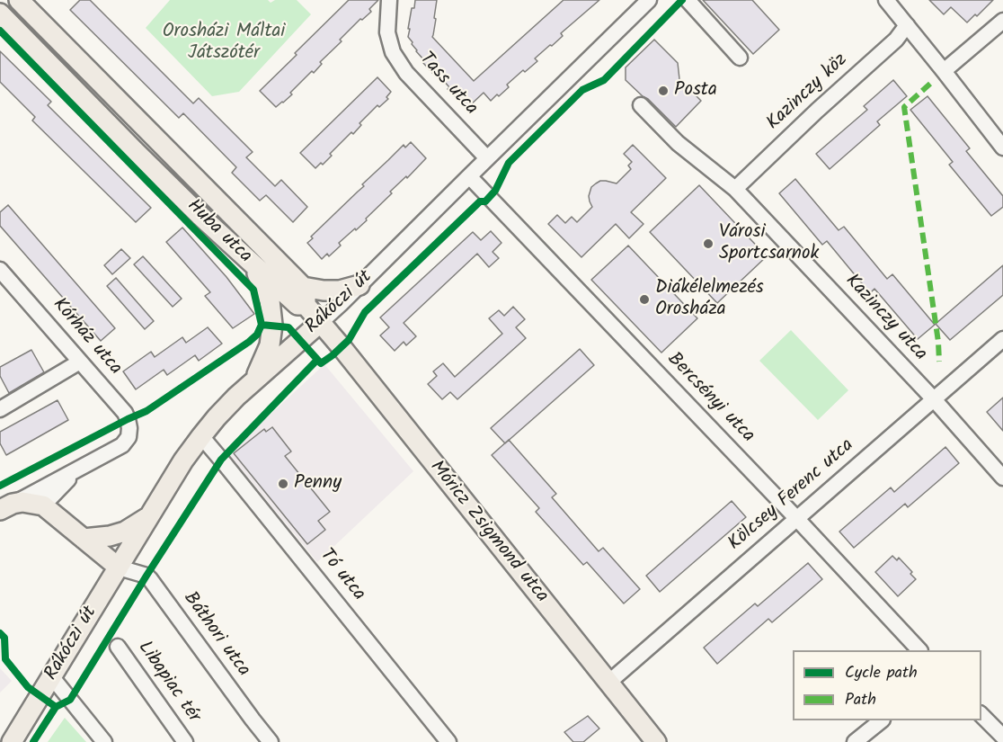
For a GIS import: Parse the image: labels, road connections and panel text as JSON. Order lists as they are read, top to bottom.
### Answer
{
  "streets": {
    "main road": ["Huba utca", "Rákóczi út", "Móricz Zsigmond utca"],
    "street": [
      "Tass utca",
      "Kazinczy köz",
      "Kazinczy utca",
      "Kórház utca",
      "Bercsényi utca",
      "Kölcsey Ferenc utca",
      "Tó utca",
      "Báthori utca",
      "Libapiac tér"
    ]
  },
  "crossings": [
    ["Tass utca", "Rákóczi út"],
    ["Kazinczy köz", "Kazinczy utca"],
    ["Huba utca", "Rákóczi út"],
    ["Huba utca", "Móricz Zsigmond utca"],
    ["Rákóczi út", "Bercsényi utca"],
    ["Rákóczi út", "Móricz Zsigmond utca"],
    ["Rákóczi út", "Tó utca"],
    ["Rákóczi út", "Báthori utca"],
    ["Kazinczy utca", "Kölcsey Ferenc utca"],
    ["Bercsényi utca", "Kölcsey Ferenc utca"],
    ["Kölcsey Ferenc utca", "Móricz Zsigmond utca"]
  ],
  "parks": ["Orosházi Máltai Játszótér"],
  "places": [
    "Posta",
    "Városi Sportcsarnok",
    "Diákélelmezés Orosháza",
    "Penny"
  ],
  "legend": ["Cycle path", "Path"]
}
